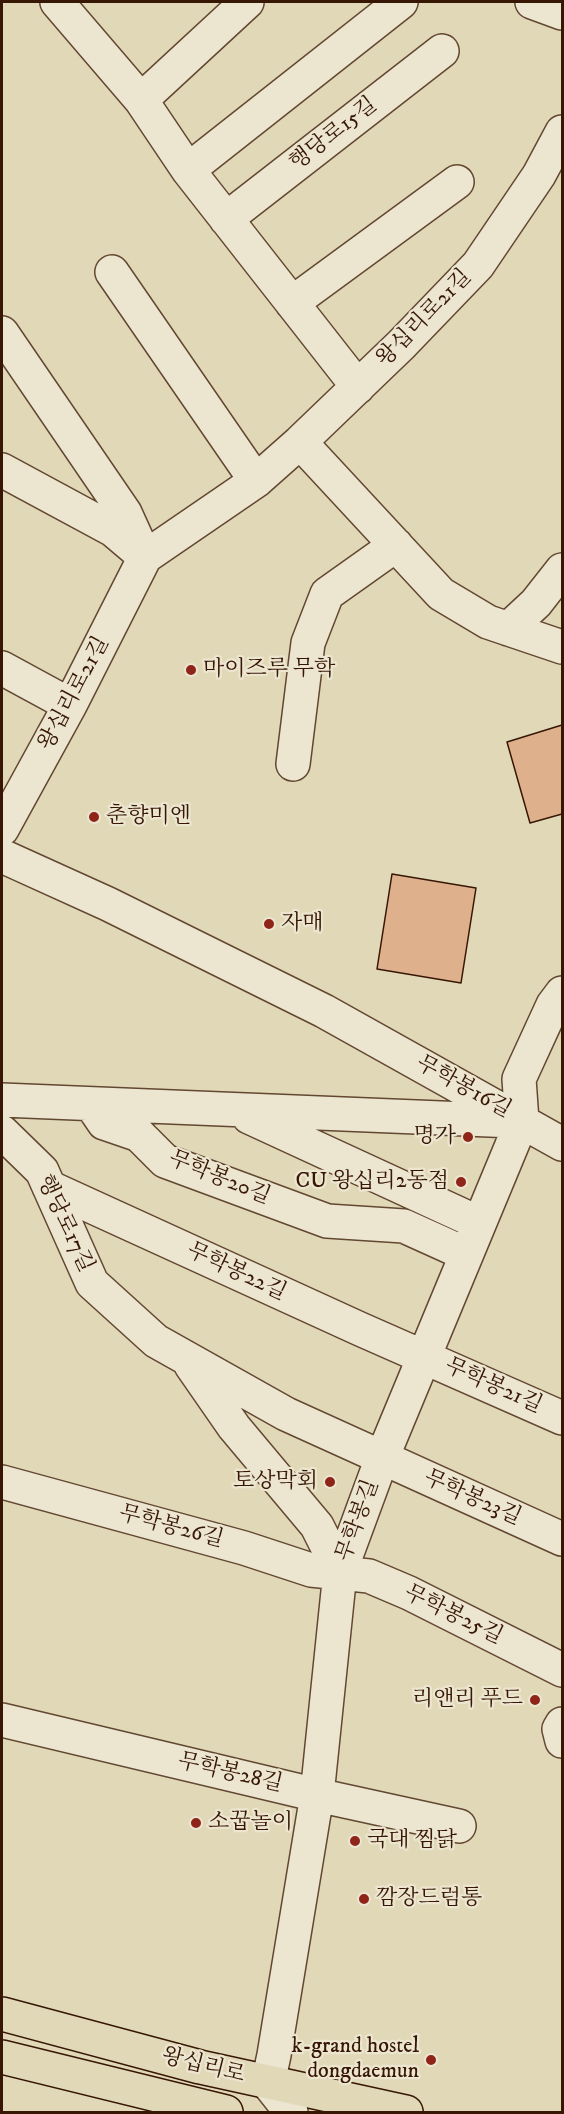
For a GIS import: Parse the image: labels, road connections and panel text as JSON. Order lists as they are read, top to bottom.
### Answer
{
  "streets": {
    "main road": ["왕십리로"],
    "street": [
      "행당로15길",
      "왕십리로21길",
      "무학봉16길",
      "무학봉20길",
      "행당로17길",
      "무학봉22길",
      "무학봉21길",
      "무학봉23길",
      "무학봉길",
      "무학봉26길",
      "무학봉25길",
      "무학봉28길"
    ]
  },
  "crossings": [
    ["무학봉16길", "무학봉20길"],
    ["무학봉16길", "무학봉길"],
    ["무학봉20길", "무학봉길"],
    ["행당로17길", "무학봉22길"],
    ["행당로17길", "무학봉23길"],
    ["행당로17길", "무학봉길"],
    ["행당로17길", "무학봉26길"],
    ["행당로17길", "무학봉25길"],
    ["무학봉22길", "무학봉21길"],
    ["무학봉22길", "무학봉길"],
    ["무학봉21길", "무학봉길"],
    ["무학봉23길", "무학봉길"],
    ["무학봉길", "무학봉26길"],
    ["무학봉길", "무학봉25길"],
    ["무학봉길", "무학봉28길"],
    ["무학봉길", "왕십리로"],
    ["무학봉26길", "무학봉25길"]
  ],
  "places": [
    "마이즈루 무학",
    "춘향미엔",
    "자매",
    "명가",
    "CU 왕십리2동점",
    "토상막회",
    "리앤리 푸드",
    "소꿉놀이",
    "국대 찜닭",
    "깜장드럼통",
    "k-grand hostel dongdaemun"
  ]
}
